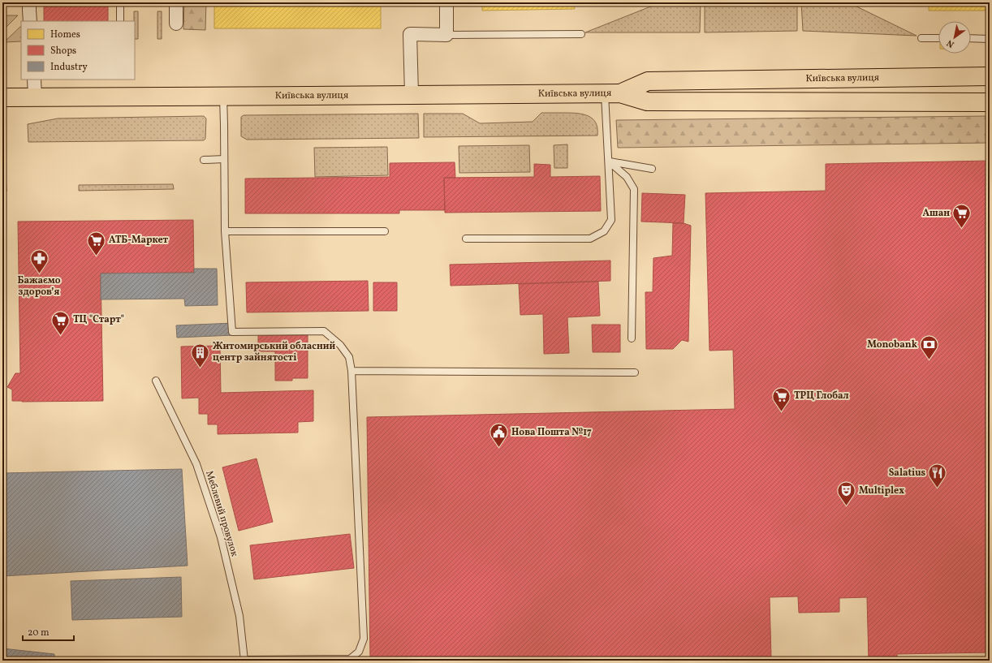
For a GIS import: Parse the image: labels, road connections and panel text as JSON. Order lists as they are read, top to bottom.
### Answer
{
  "streets": {
    "main road": ["Київська вулиця"],
    "lane": ["Меблевий провулок"]
  },
  "places": {
    "supermarket": [
      "Ашан",
      "АТБ-Маркет",
      "ТЦ \"Старт\"",
      "ТРЦ Глобал"
    ],
    "pharmacy": ["Бажаємо здоровʼя"],
    "bank": ["Monobank"],
    "building": ["Житомирський обласний центр зайнятості"],
    "public building": ["Нова Пошта №17"],
    "restaurant": ["Salatius"],
    "theatre": ["Multiplex"]
  },
  "legend": ["Homes", "Shops", "Industry"],
  "scale_bar": "20 m",
  "north": "bottom left"
}
